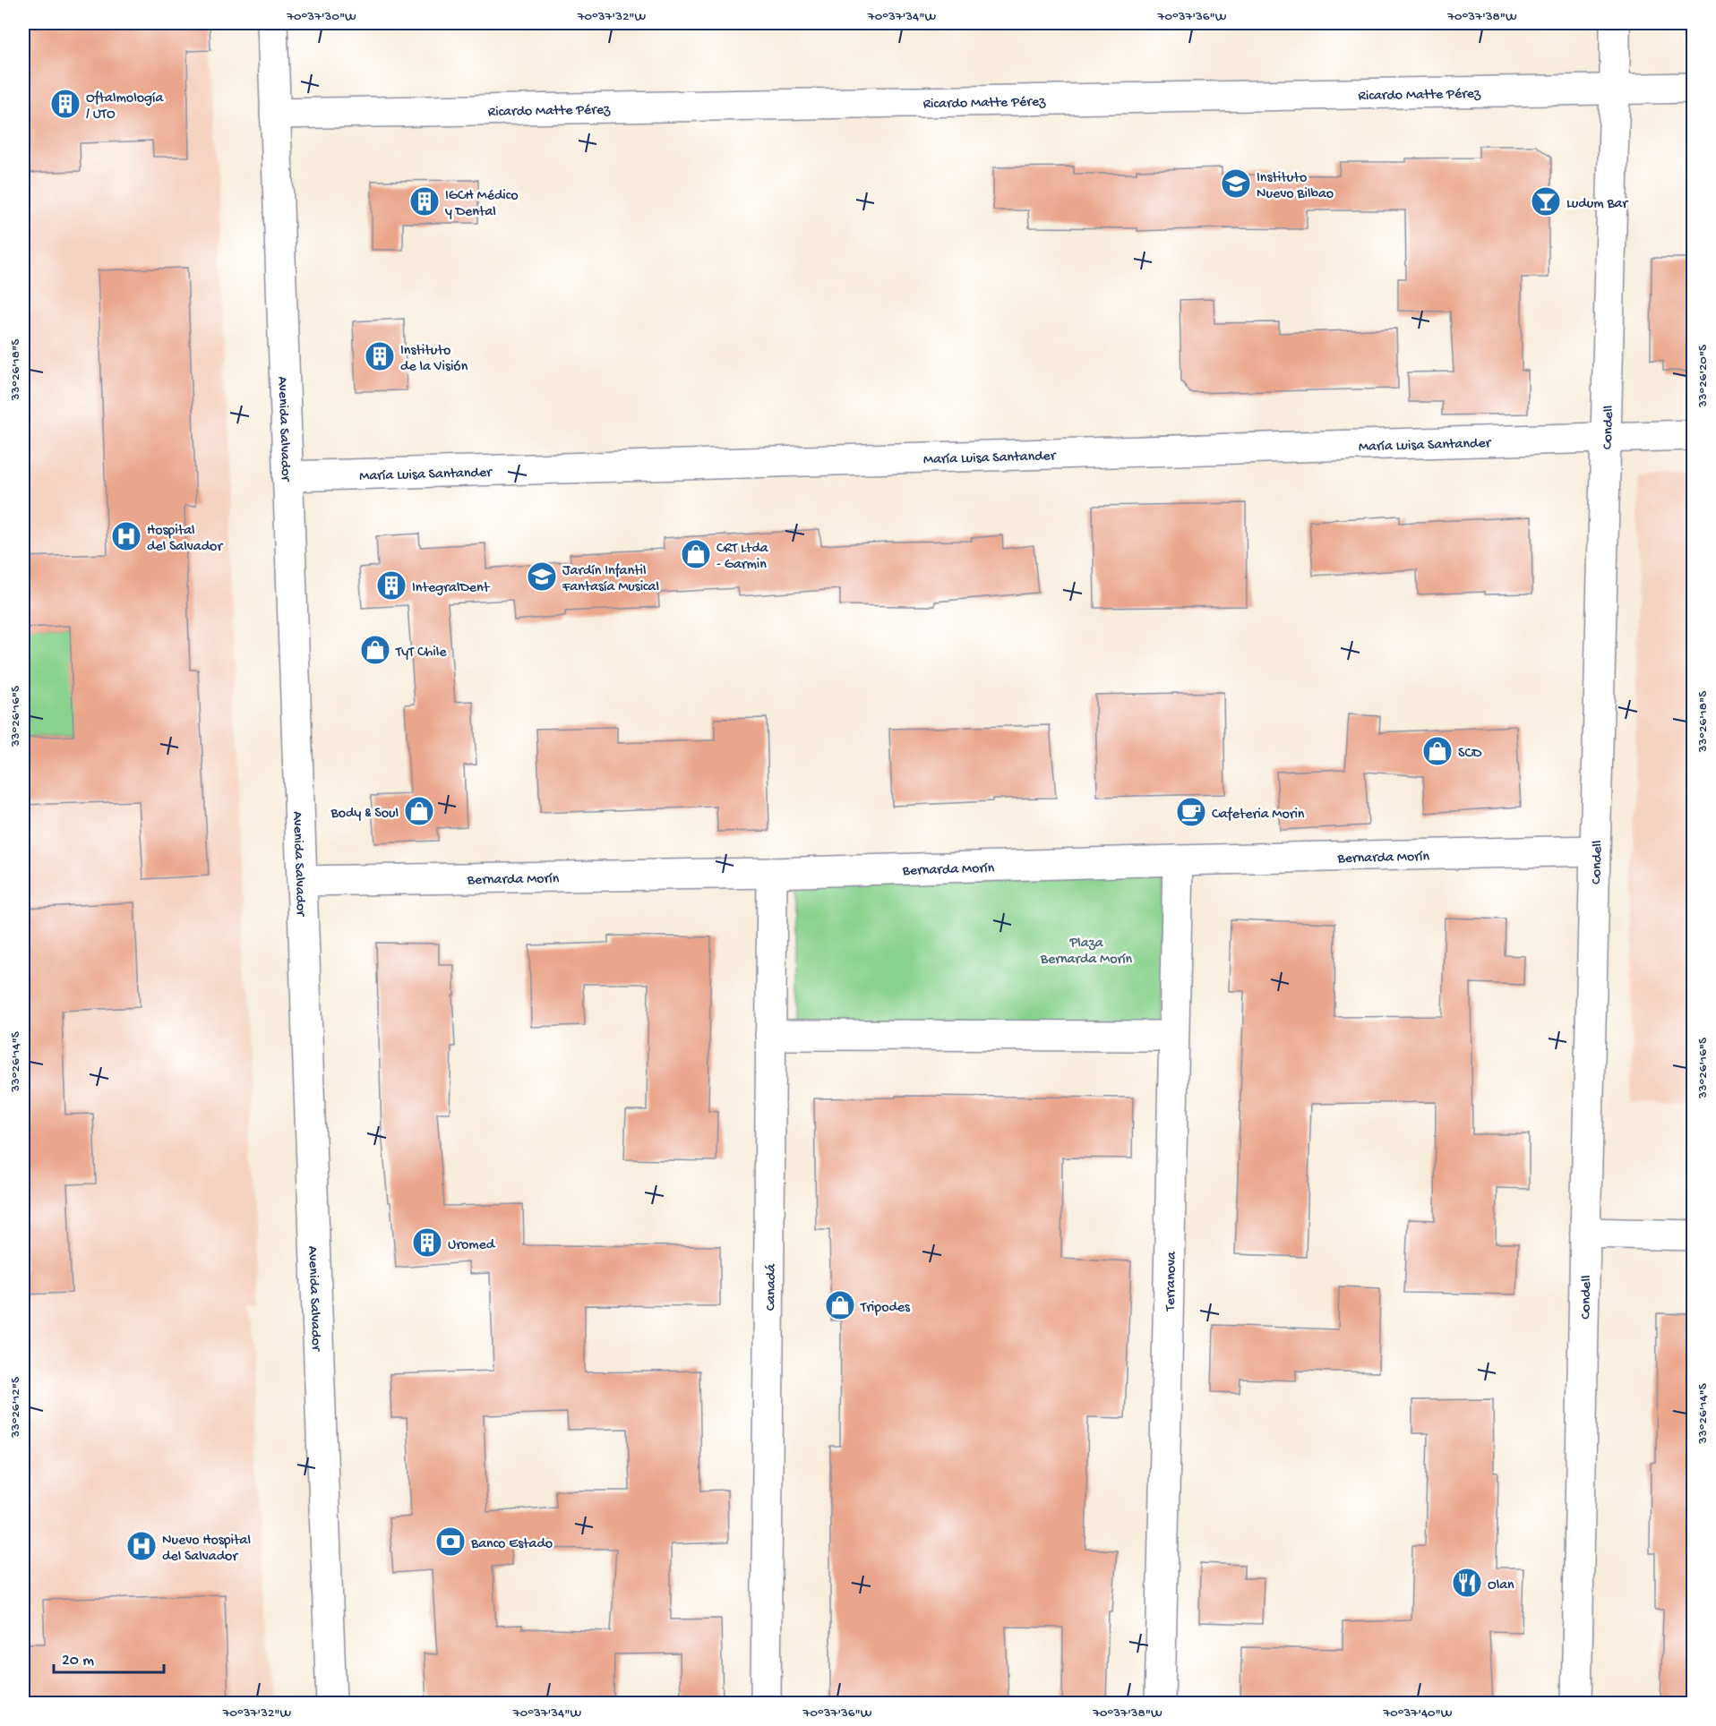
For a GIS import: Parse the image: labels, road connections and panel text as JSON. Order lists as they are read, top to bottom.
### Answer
{
  "streets": {
    "street": [
      "Ricardo Matte Pérez",
      "Avenida Salvador",
      "Condell",
      "María Luisa Santander",
      "Bernarda Morín",
      "Terranova",
      "Canadá"
    ]
  },
  "crossings": [
    ["Ricardo Matte Pérez", "Avenida Salvador"],
    ["Ricardo Matte Pérez", "Condell"],
    ["Avenida Salvador", "María Luisa Santander"],
    ["Avenida Salvador", "Bernarda Morín"],
    ["Condell", "María Luisa Santander"],
    ["Condell", "Bernarda Morín"],
    ["Bernarda Morín", "Terranova"],
    ["Bernarda Morín", "Canadá"]
  ],
  "parks": ["Plaza Bernarda Morín"],
  "places": {
    "building": [
      "Oftalmología / UTO",
      "IGCH Médico y Dental",
      "Instituto de la Visión",
      "IntegralDent",
      "Uromed"
    ],
    "school or university": ["Instituto Nuevo Bilbao", "Jardín Infantil Fantasía Musical"],
    "bar": ["Ludum Bar"],
    "hospital": ["Hospital del Salvador", "Nuevo Hospital del Salvador"],
    "shop": [
      "CRT Ltda - Garmin",
      "TyT Chile",
      "SCD",
      "Body & Soul",
      "Tripodes"
    ],
    "cafe": ["Cafeteria Morin"],
    "bank": ["Banco Estado"],
    "restaurant": ["Olan"]
  },
  "scale_bar": "20 m",
  "coordinates": [
    "70°37'30\"W",
    "70°37'32\"W",
    "70°37'34\"W",
    "70°37'36\"W",
    "70°37'38\"W",
    "33°26'18\"S",
    "33°26'20\"S",
    "33°26'16\"S",
    "33°26'14\"S",
    "33°26'12\"S",
    "70°37'40\"W"
  ]
}
